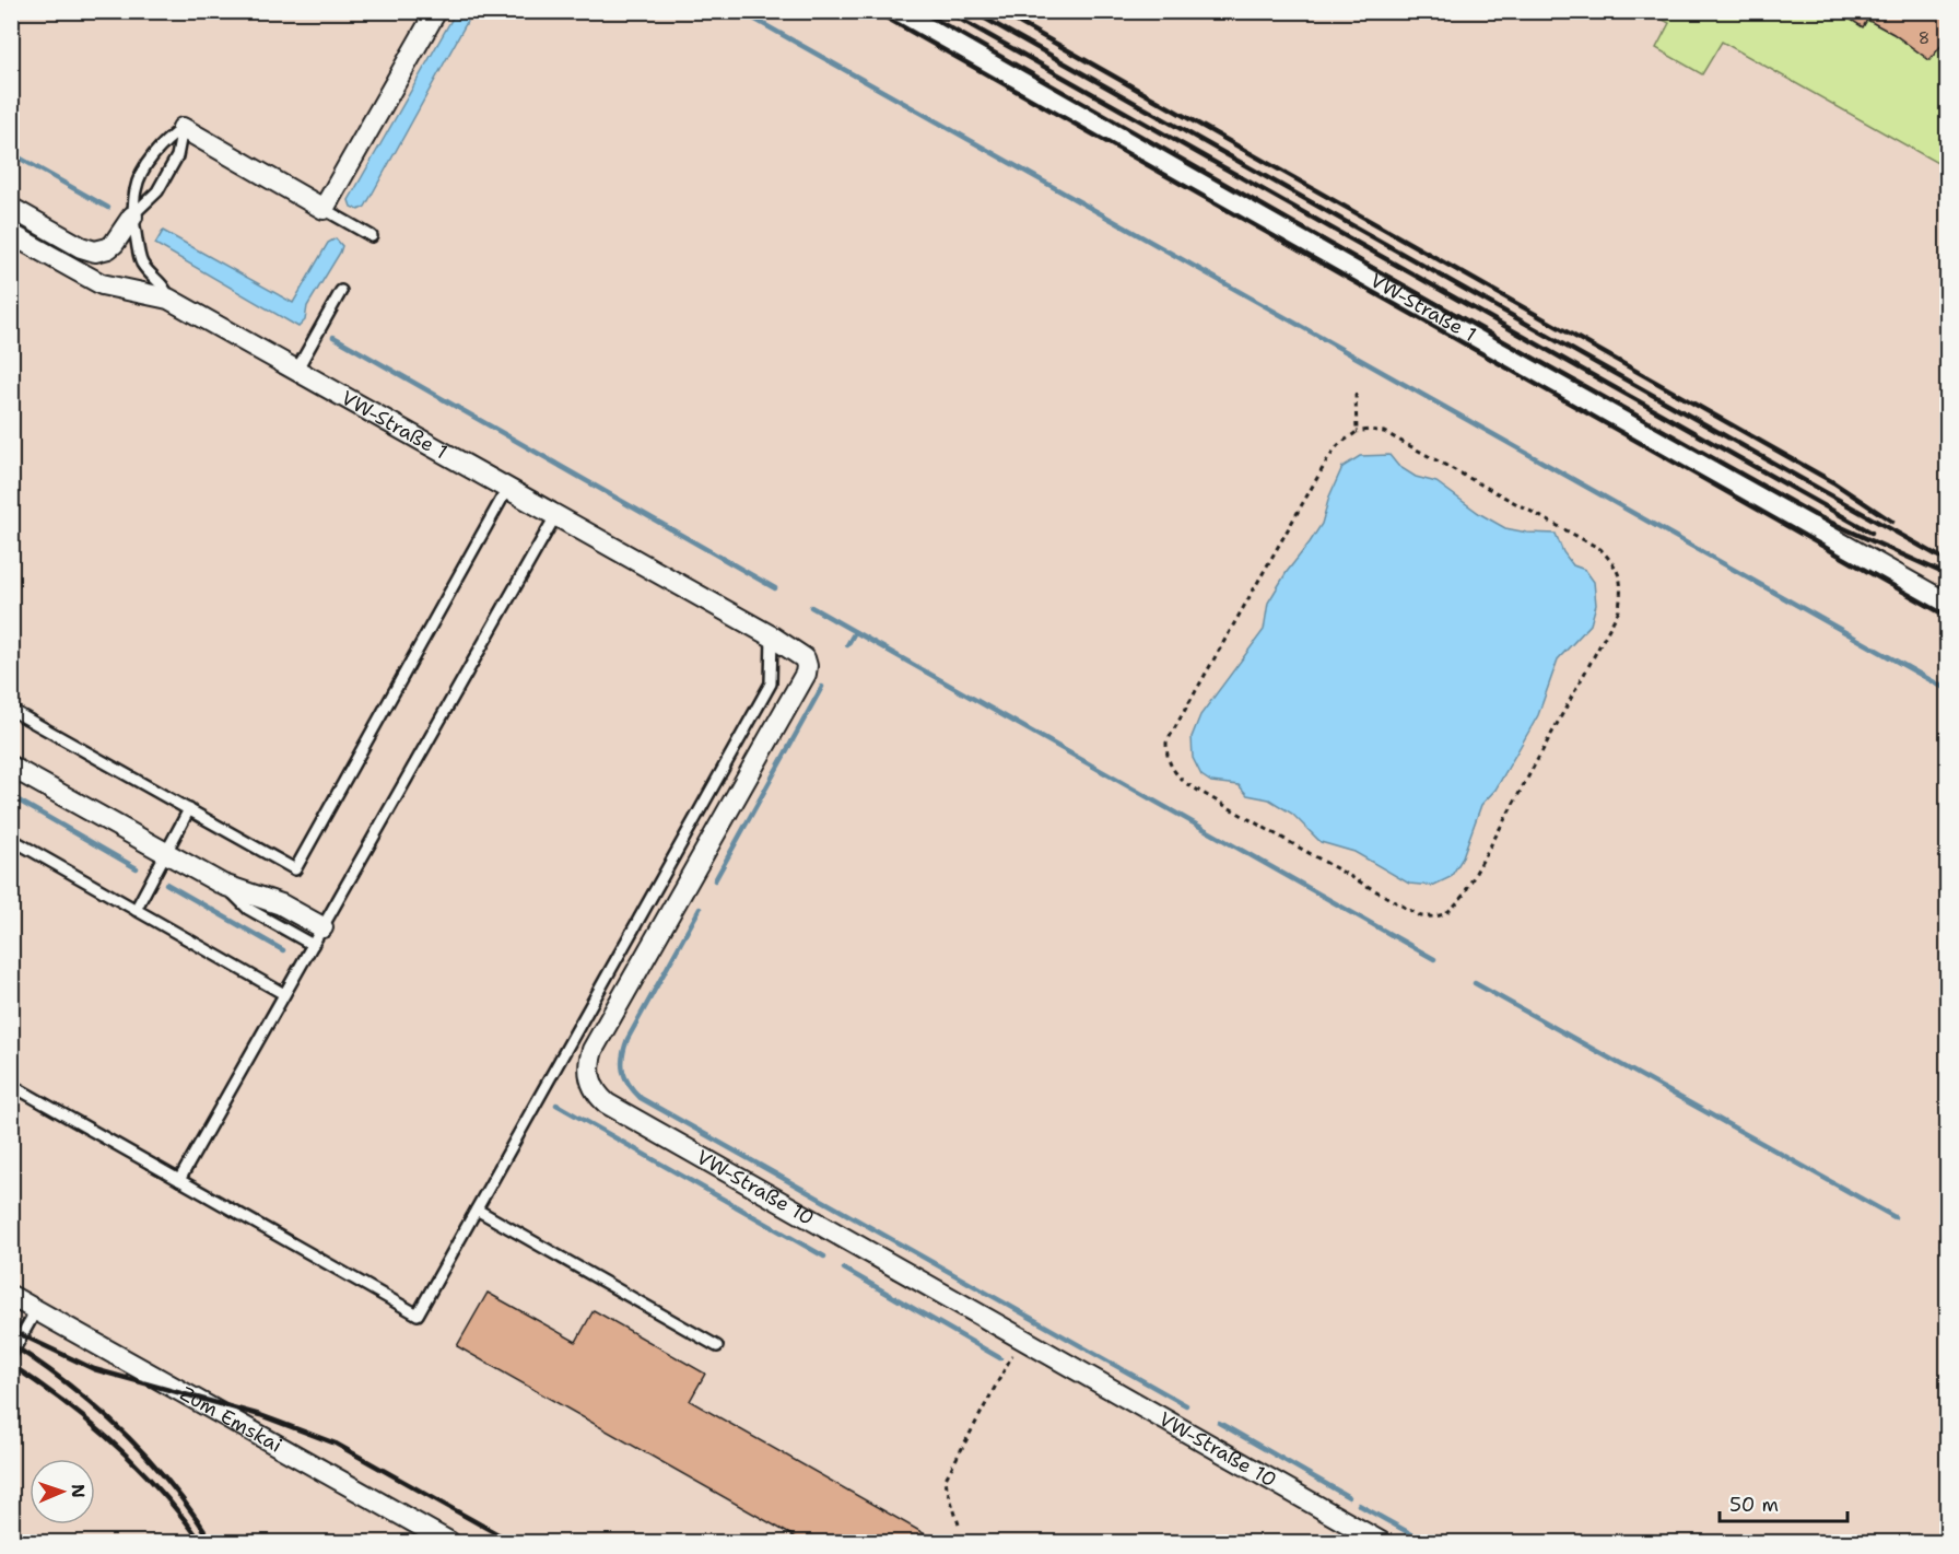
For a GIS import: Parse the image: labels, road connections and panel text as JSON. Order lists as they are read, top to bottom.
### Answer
{
  "streets": {
    "street": ["VW-Straße 1", "VW-Straße 10", "Zum Emskai"]
  },
  "crossings": [
    ["VW-Straße 1", "VW-Straße 10"]
  ],
  "house_numbers": ["8"],
  "scale_bar": "50 m",
  "north": "right"
}
